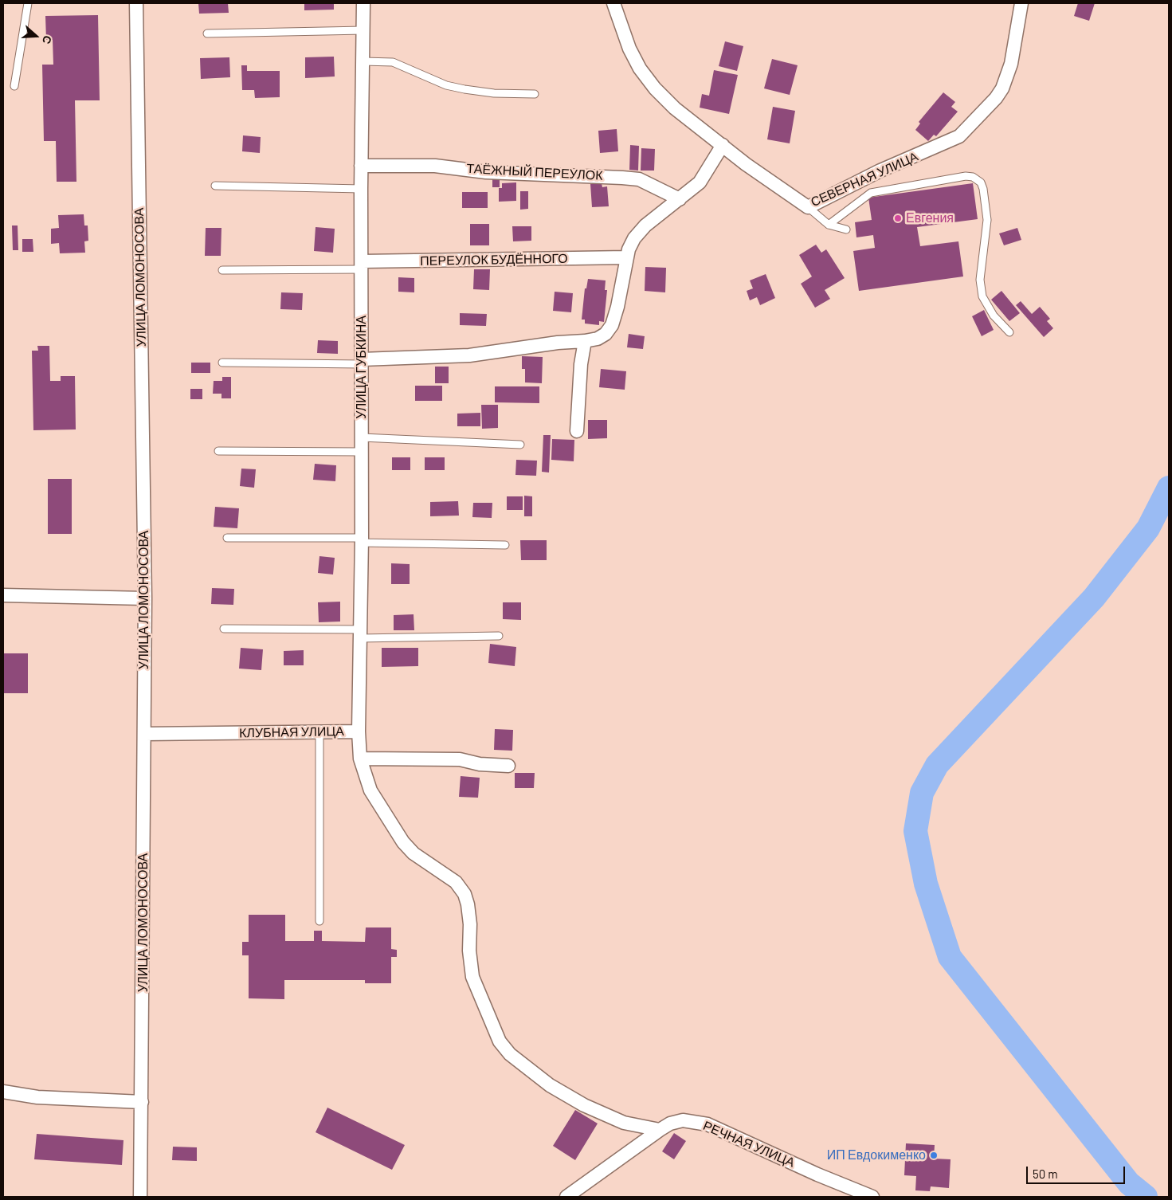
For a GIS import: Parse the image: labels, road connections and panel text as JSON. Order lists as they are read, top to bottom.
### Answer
{
  "streets": {
    "street": [
      "ТАЁЖНЫЙ ПЕРЕУЛОК",
      "СЕВЕРНАЯ УЛИЦА",
      "ПЕРЕУЛОК БУДЁННОГО",
      "УЛИЦА ЛОМОНОСОВА",
      "УЛИЦА ГУБКИНА",
      "КЛУБНАЯ УЛИЦА",
      "РЕЧНАЯ УЛИЦА"
    ]
  },
  "crossings": [
    ["ТАЁЖНЫЙ ПЕРЕУЛОК", "УЛИЦА ГУБКИНА"],
    ["ПЕРЕУЛОК БУДЁННОГО", "УЛИЦА ГУБКИНА"],
    ["УЛИЦА ЛОМОНОСОВА", "КЛУБНАЯ УЛИЦА"],
    ["УЛИЦА ГУБКИНА", "КЛУБНАЯ УЛИЦА"]
  ],
  "places": ["Евгения", "ИП Евдокименко"],
  "scale_bar": "50 m",
  "north": "right"
}
